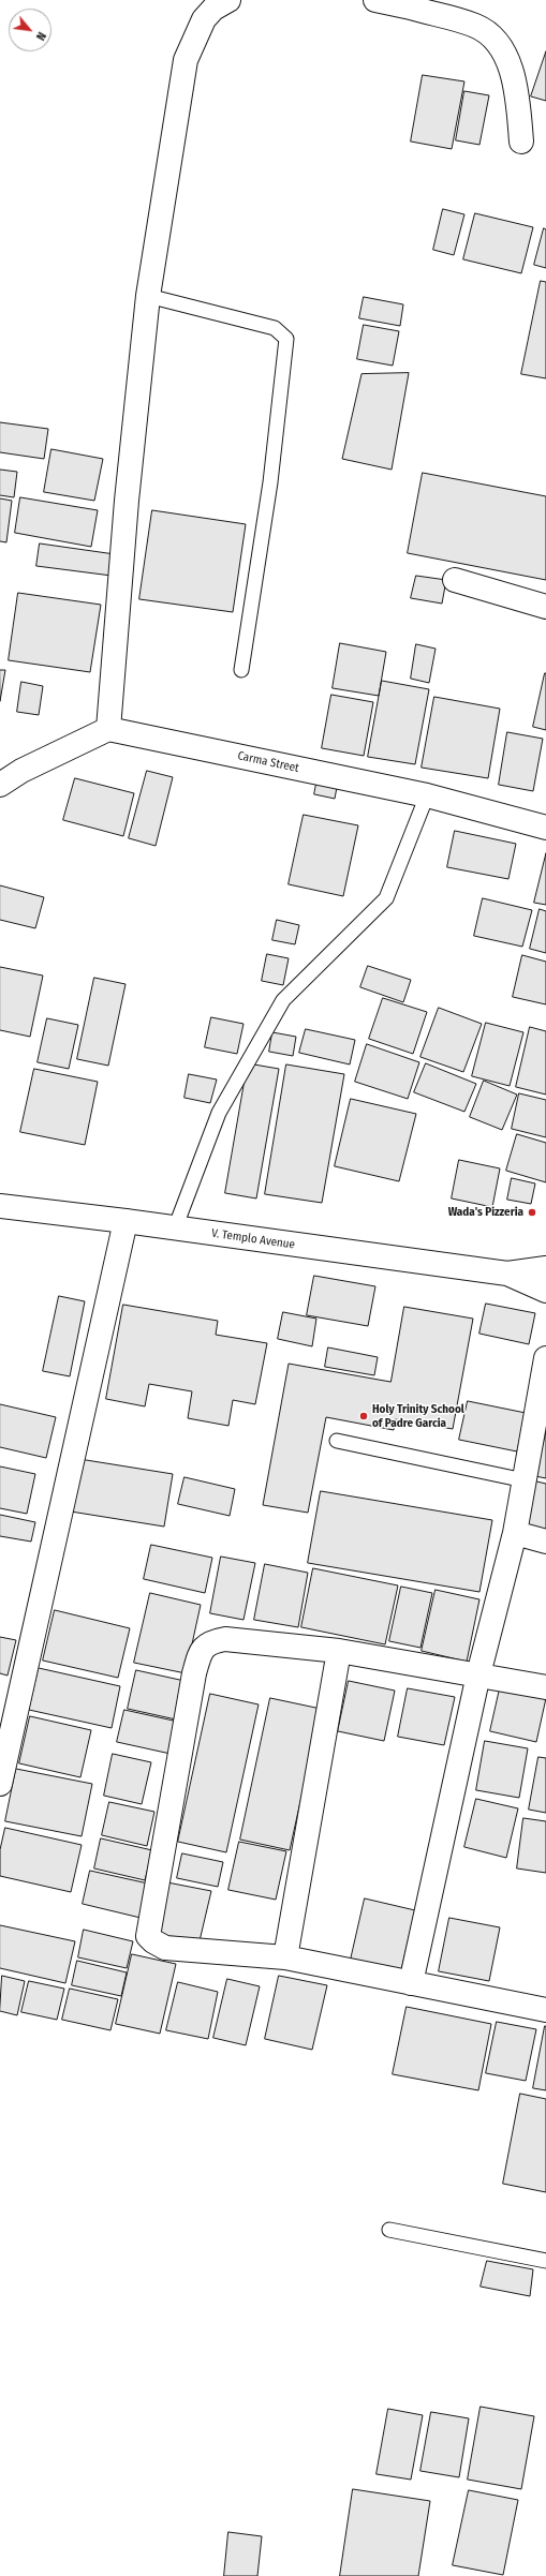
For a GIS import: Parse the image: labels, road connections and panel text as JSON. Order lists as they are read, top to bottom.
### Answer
{
  "streets": {
    "street": ["Carma Street", "V. Templo Avenue"]
  },
  "places": ["Wada's Pizzeria", "Holy Trinity School of Padre Garcia"],
  "north": "bottom right"
}
